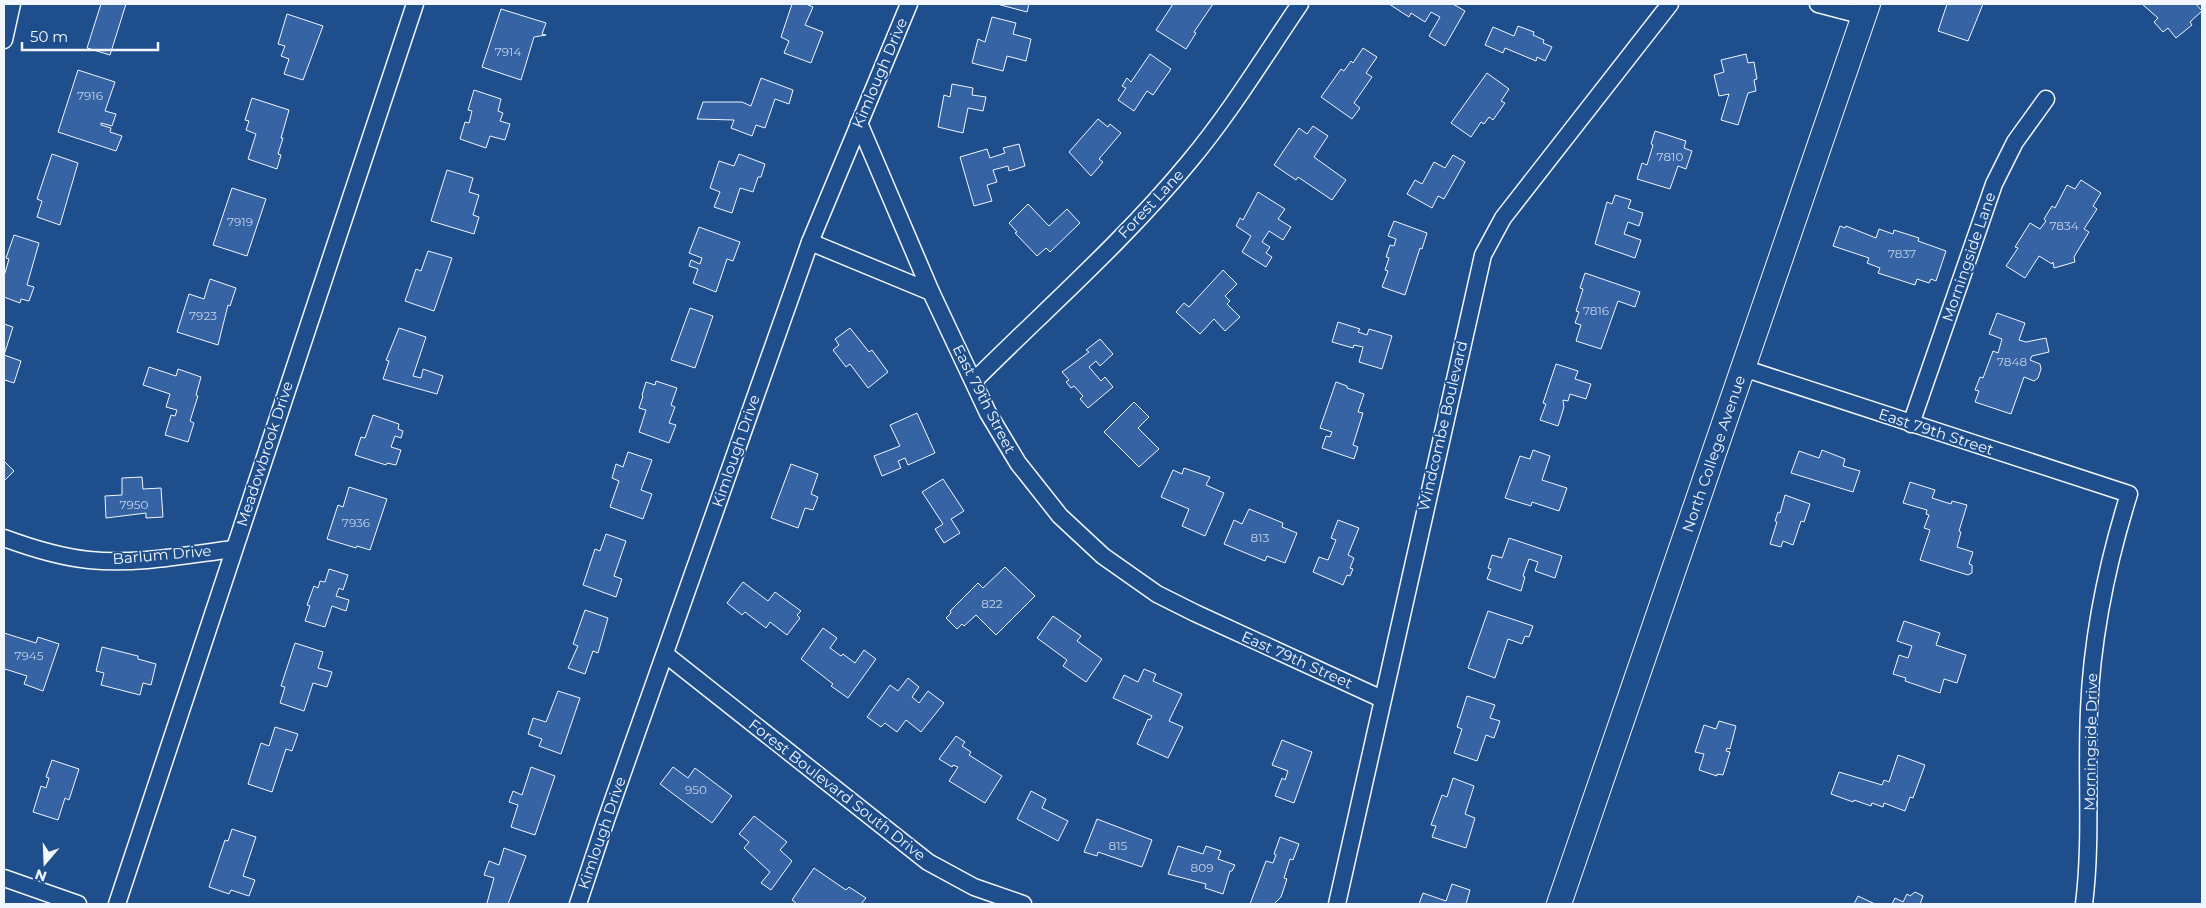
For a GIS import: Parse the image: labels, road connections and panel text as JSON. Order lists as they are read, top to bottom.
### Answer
{
  "streets": {
    "main road": ["North College Avenue"],
    "street": [
      "Kimlough Drive",
      "Forest Lane",
      "Morningside Lane",
      "East 79th Street",
      "Windcombe Boulevard",
      "Meadowbrook Drive",
      "Barlum Drive",
      "Morningside Drive",
      "Forest Boulevard South Drive"
    ]
  },
  "crossings": [
    ["Kimlough Drive", "East 79th Street"],
    ["Kimlough Drive", "Forest Boulevard South Drive"],
    ["Forest Lane", "East 79th Street"],
    ["Morningside Lane", "East 79th Street"],
    ["East 79th Street", "Windcombe Boulevard"],
    ["East 79th Street", "North College Avenue"],
    ["East 79th Street", "Morningside Drive"],
    ["Meadowbrook Drive", "Barlum Drive"]
  ],
  "house_numbers": [
    "7914",
    "7916",
    "7810",
    "7919",
    "7834",
    "7837",
    "7816",
    "7923",
    "7848",
    "7950",
    "7936",
    "813",
    "822",
    "7945",
    "950",
    "815",
    "809"
  ],
  "scale_bar": "50 m",
  "north": "bottom"
}
